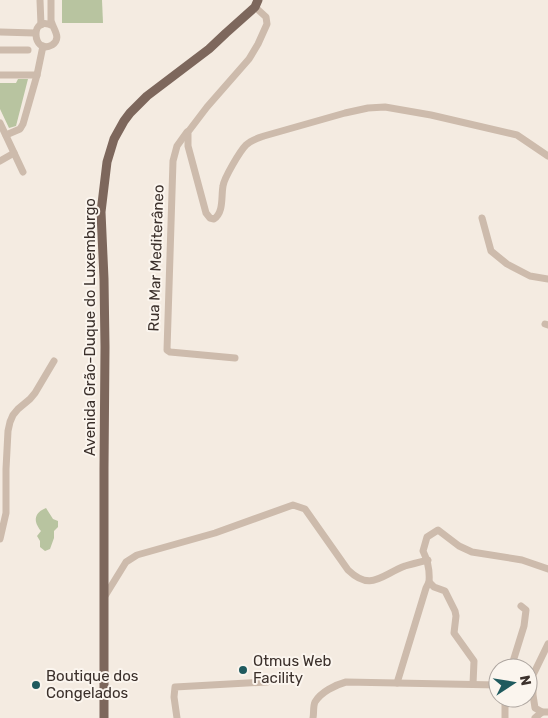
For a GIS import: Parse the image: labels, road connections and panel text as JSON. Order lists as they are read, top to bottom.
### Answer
{
  "streets": {
    "main road": ["Avenida Grão-Duque do Luxemburgo"],
    "street": ["Rua Mar Mediterâneo"]
  },
  "places": ["Otmus Web Facility", "Boutique dos Congelados"],
  "north": "right"
}
